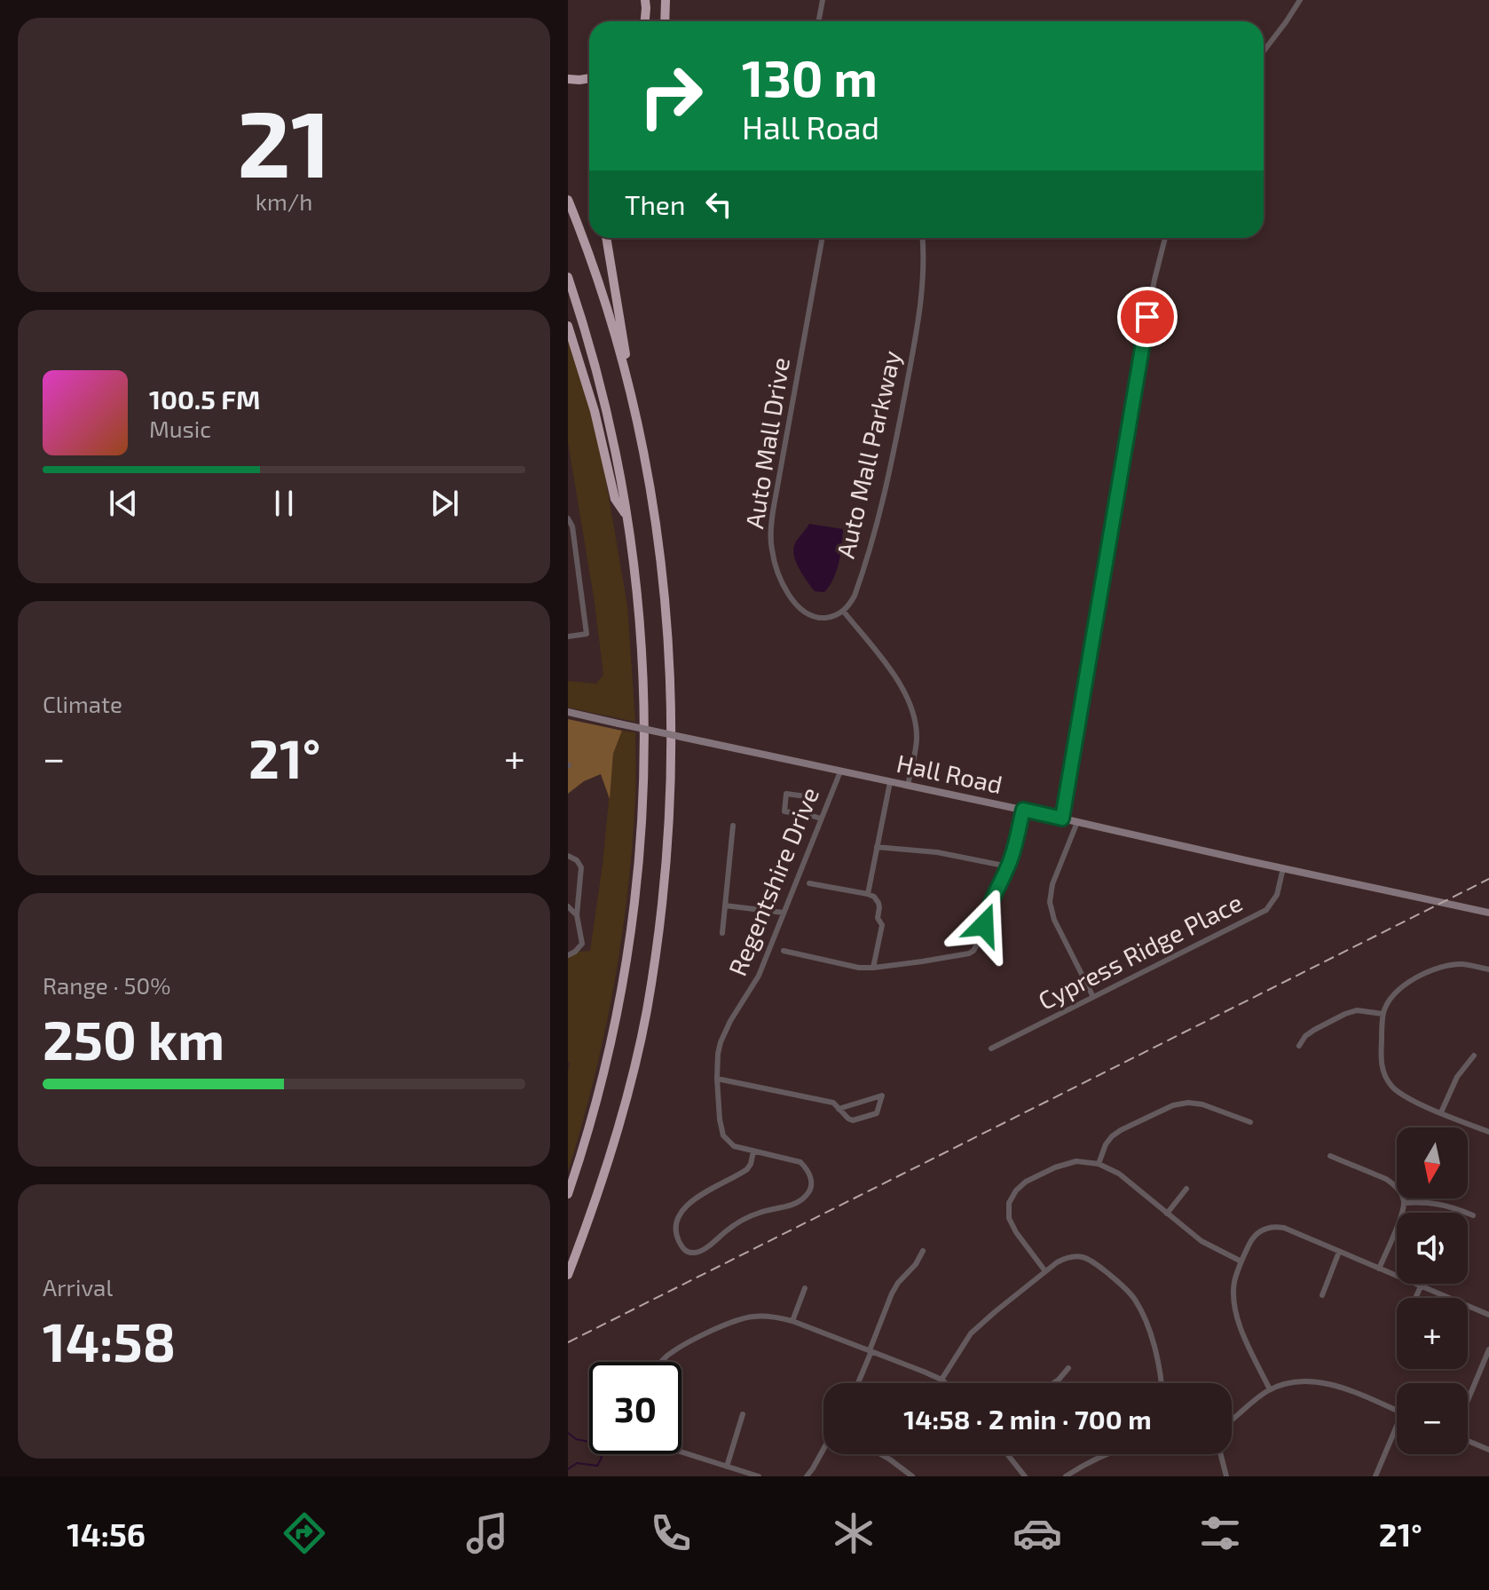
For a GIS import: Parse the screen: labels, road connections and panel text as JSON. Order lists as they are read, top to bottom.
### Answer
{
  "streets": {
    "main road": ["Hall Road"],
    "street": [
      "Auto Mall Drive",
      "Auto Mall Parkway",
      "Regentshire Drive",
      "Cypress Ridge Place"
    ]
  },
  "crossings": [
    ["Auto Mall Drive", "Auto Mall Parkway"],
    ["Hall Road", "Regentshire Drive"],
    ["Hall Road", "Cypress Ridge Place"]
  ],
  "north": "bottom",
  "page": {
    "tile": [
      ["21", "km/h"],
      "Climate",
      ["Range · 50%", "250 km"],
      ["Arrival", "14:58"]
    ],
    "turn": ["130 m", "Hall Road"],
    "then": "Then",
    "song": ["100.5 FM", "Music"],
    "heat": ["−", "21°", "+"],
    "map_buttons": ["+", "−"],
    "limit": "30",
    "trip": "14:58 · 2 min · 700 m",
    "tabs": ["14:56", "21°"]
  }
}
